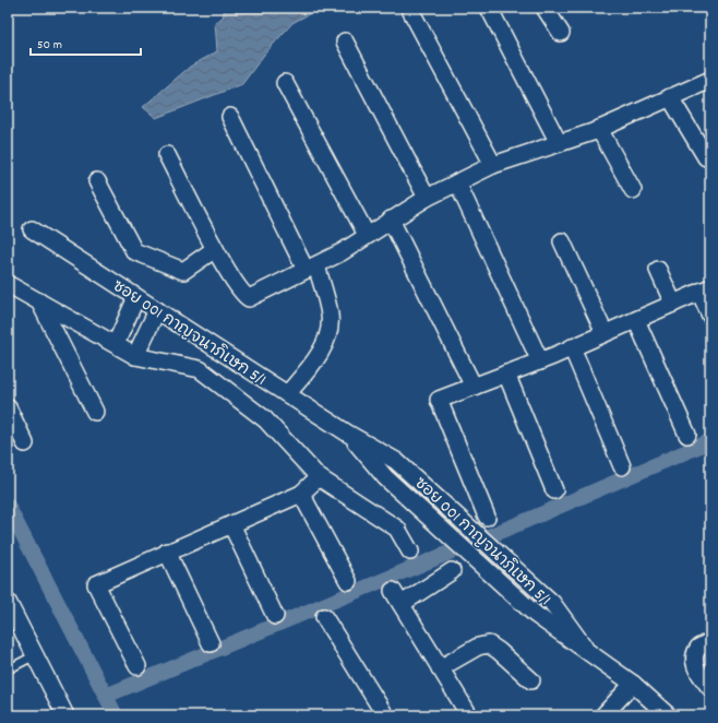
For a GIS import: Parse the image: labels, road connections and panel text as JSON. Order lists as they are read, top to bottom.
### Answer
{
  "streets": {
    "street": ["ซอย 001 กาญจนาภิเษก 5/1"]
  },
  "scale_bar": "50 m"
}
